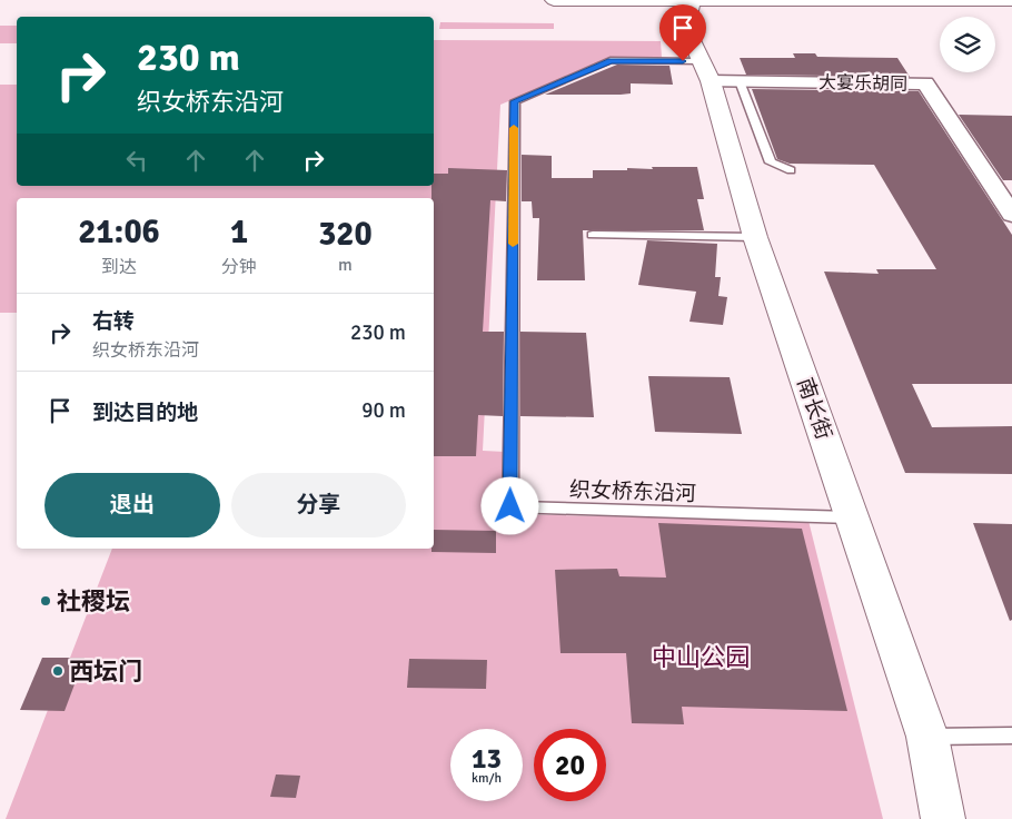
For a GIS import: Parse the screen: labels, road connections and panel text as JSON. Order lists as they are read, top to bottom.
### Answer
{
  "streets": {
    "main road": ["南长街"],
    "street": ["大宴乐胡同"],
    "lane": ["织女桥东沿河"]
  },
  "crossings": [
    ["大宴乐胡同", "南长街"],
    ["大宴乐胡同", "织女桥东沿河"],
    ["南长街", "织女桥东沿河"]
  ],
  "parks": ["中山公园"],
  "places": ["社稷坛", "西坛门"],
  "page": {
    "turn": ["230 m", "织女桥东沿河"],
    "eta": [
      "21:06",
      "到达",
      "1",
      "分钟",
      "320",
      "m"
    ],
    "list": [
      {
        "name": "右转",
        "note": "织女桥东沿河",
        "value": "230 m"
      },
      {
        "name": "到达目的地",
        "value": "90 m"
      }
    ],
    "buttons": ["退出", "分享"],
    "speed": "13 km/h",
    "limit": "20"
  }
}
